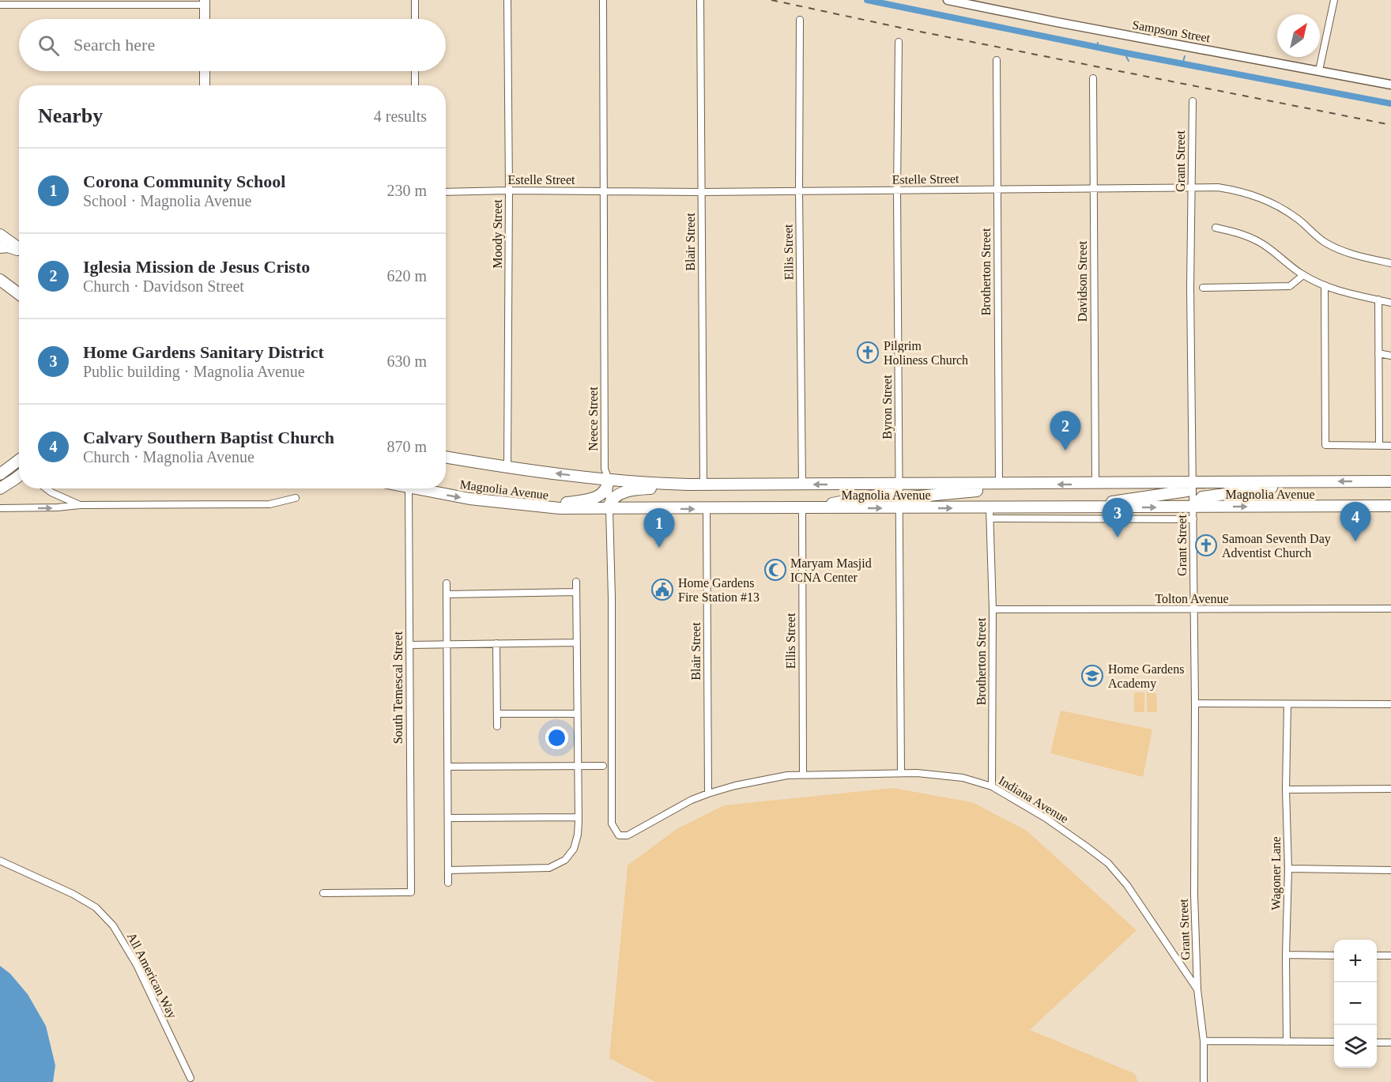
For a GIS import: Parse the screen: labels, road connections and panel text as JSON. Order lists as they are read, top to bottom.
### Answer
{
  "streets": {
    "main road": ["Magnolia Avenue"],
    "street": [
      "Sampson Street",
      "Grant Street",
      "Estelle Street",
      "Moody Street",
      "Blair Street",
      "Ellis Street",
      "Brotherton Street",
      "Davidson Street",
      "Byron Street",
      "Neece Street",
      "Tolton Avenue",
      "South Temescal Street",
      "Indiana Avenue",
      "Wagoner Lane",
      "All American Way"
    ]
  },
  "crossings": [
    ["Grant Street", "Estelle Street"],
    ["Grant Street", "Magnolia Avenue"],
    ["Grant Street", "Tolton Avenue"],
    ["Grant Street", "Indiana Avenue"],
    ["Estelle Street", "Moody Street"],
    ["Estelle Street", "Blair Street"],
    ["Estelle Street", "Ellis Street"],
    ["Estelle Street", "Brotherton Street"],
    ["Estelle Street", "Davidson Street"],
    ["Estelle Street", "Byron Street"],
    ["Estelle Street", "Neece Street"],
    ["Moody Street", "Magnolia Avenue"],
    ["Blair Street", "Magnolia Avenue"],
    ["Blair Street", "Indiana Avenue"],
    ["Ellis Street", "Magnolia Avenue"],
    ["Ellis Street", "Indiana Avenue"],
    ["Brotherton Street", "Magnolia Avenue"],
    ["Brotherton Street", "Tolton Avenue"],
    ["Brotherton Street", "Indiana Avenue"],
    ["Davidson Street", "Magnolia Avenue"],
    ["Byron Street", "Magnolia Avenue"],
    ["Byron Street", "Indiana Avenue"],
    ["Neece Street", "Magnolia Avenue"],
    ["Neece Street", "Indiana Avenue"]
  ],
  "places": {
    "church": ["Pilgrim Holiness Church", "Samoan Seventh Day Adventist Church"],
    "mosque": ["Maryam Masjid ICNA Center"],
    "public building": ["Home Gardens Fire Station #13"],
    "school or university": ["Home Gardens Academy"]
  },
  "north": "top right",
  "page": {
    "search": "Search here",
    "heading": ["Nearby", "4 results"],
    "list": [
      {
        "mark": "1",
        "name": "Corona Community School",
        "note": "School · Magnolia Avenue",
        "value": "230 m"
      },
      {
        "mark": "2",
        "name": "Iglesia Mission de Jesus Cristo",
        "note": "Church · Davidson Street",
        "value": "620 m"
      },
      {
        "mark": "3",
        "name": "Home Gardens Sanitary District",
        "note": "Public building · Magnolia Avenue",
        "value": "630 m"
      },
      {
        "mark": "4",
        "name": "Calvary Southern Baptist Church",
        "note": "Church · Magnolia Avenue",
        "value": "870 m"
      }
    ],
    "pins": [
      "2",
      "3",
      "4",
      "1"
    ],
    "map_buttons": ["+", "−"]
  }
}
